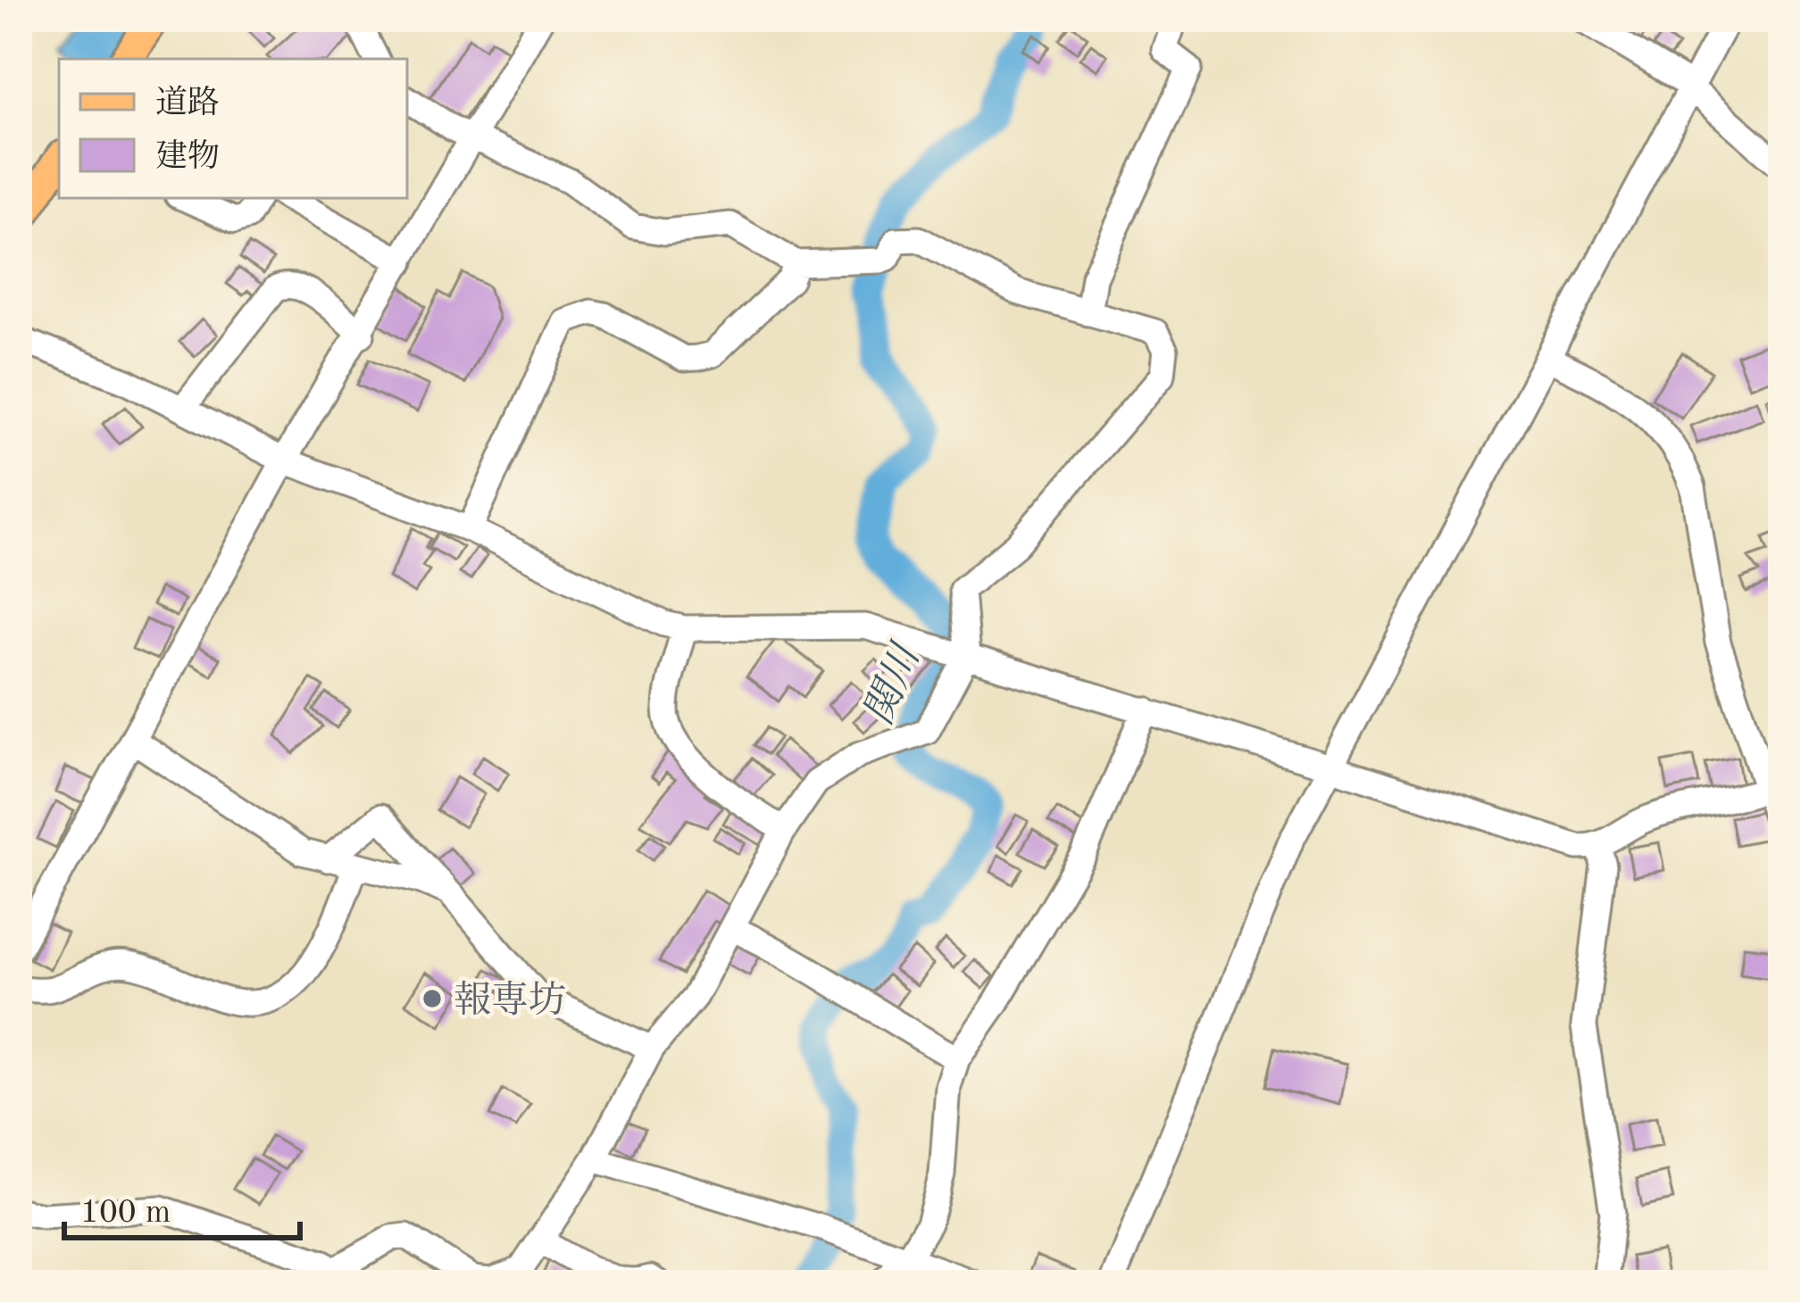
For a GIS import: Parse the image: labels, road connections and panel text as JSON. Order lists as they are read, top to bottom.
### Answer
{
  "water": ["関川"],
  "places": ["報専坊"],
  "legend": ["道路", "建物"],
  "scale_bar": "100 m"
}
